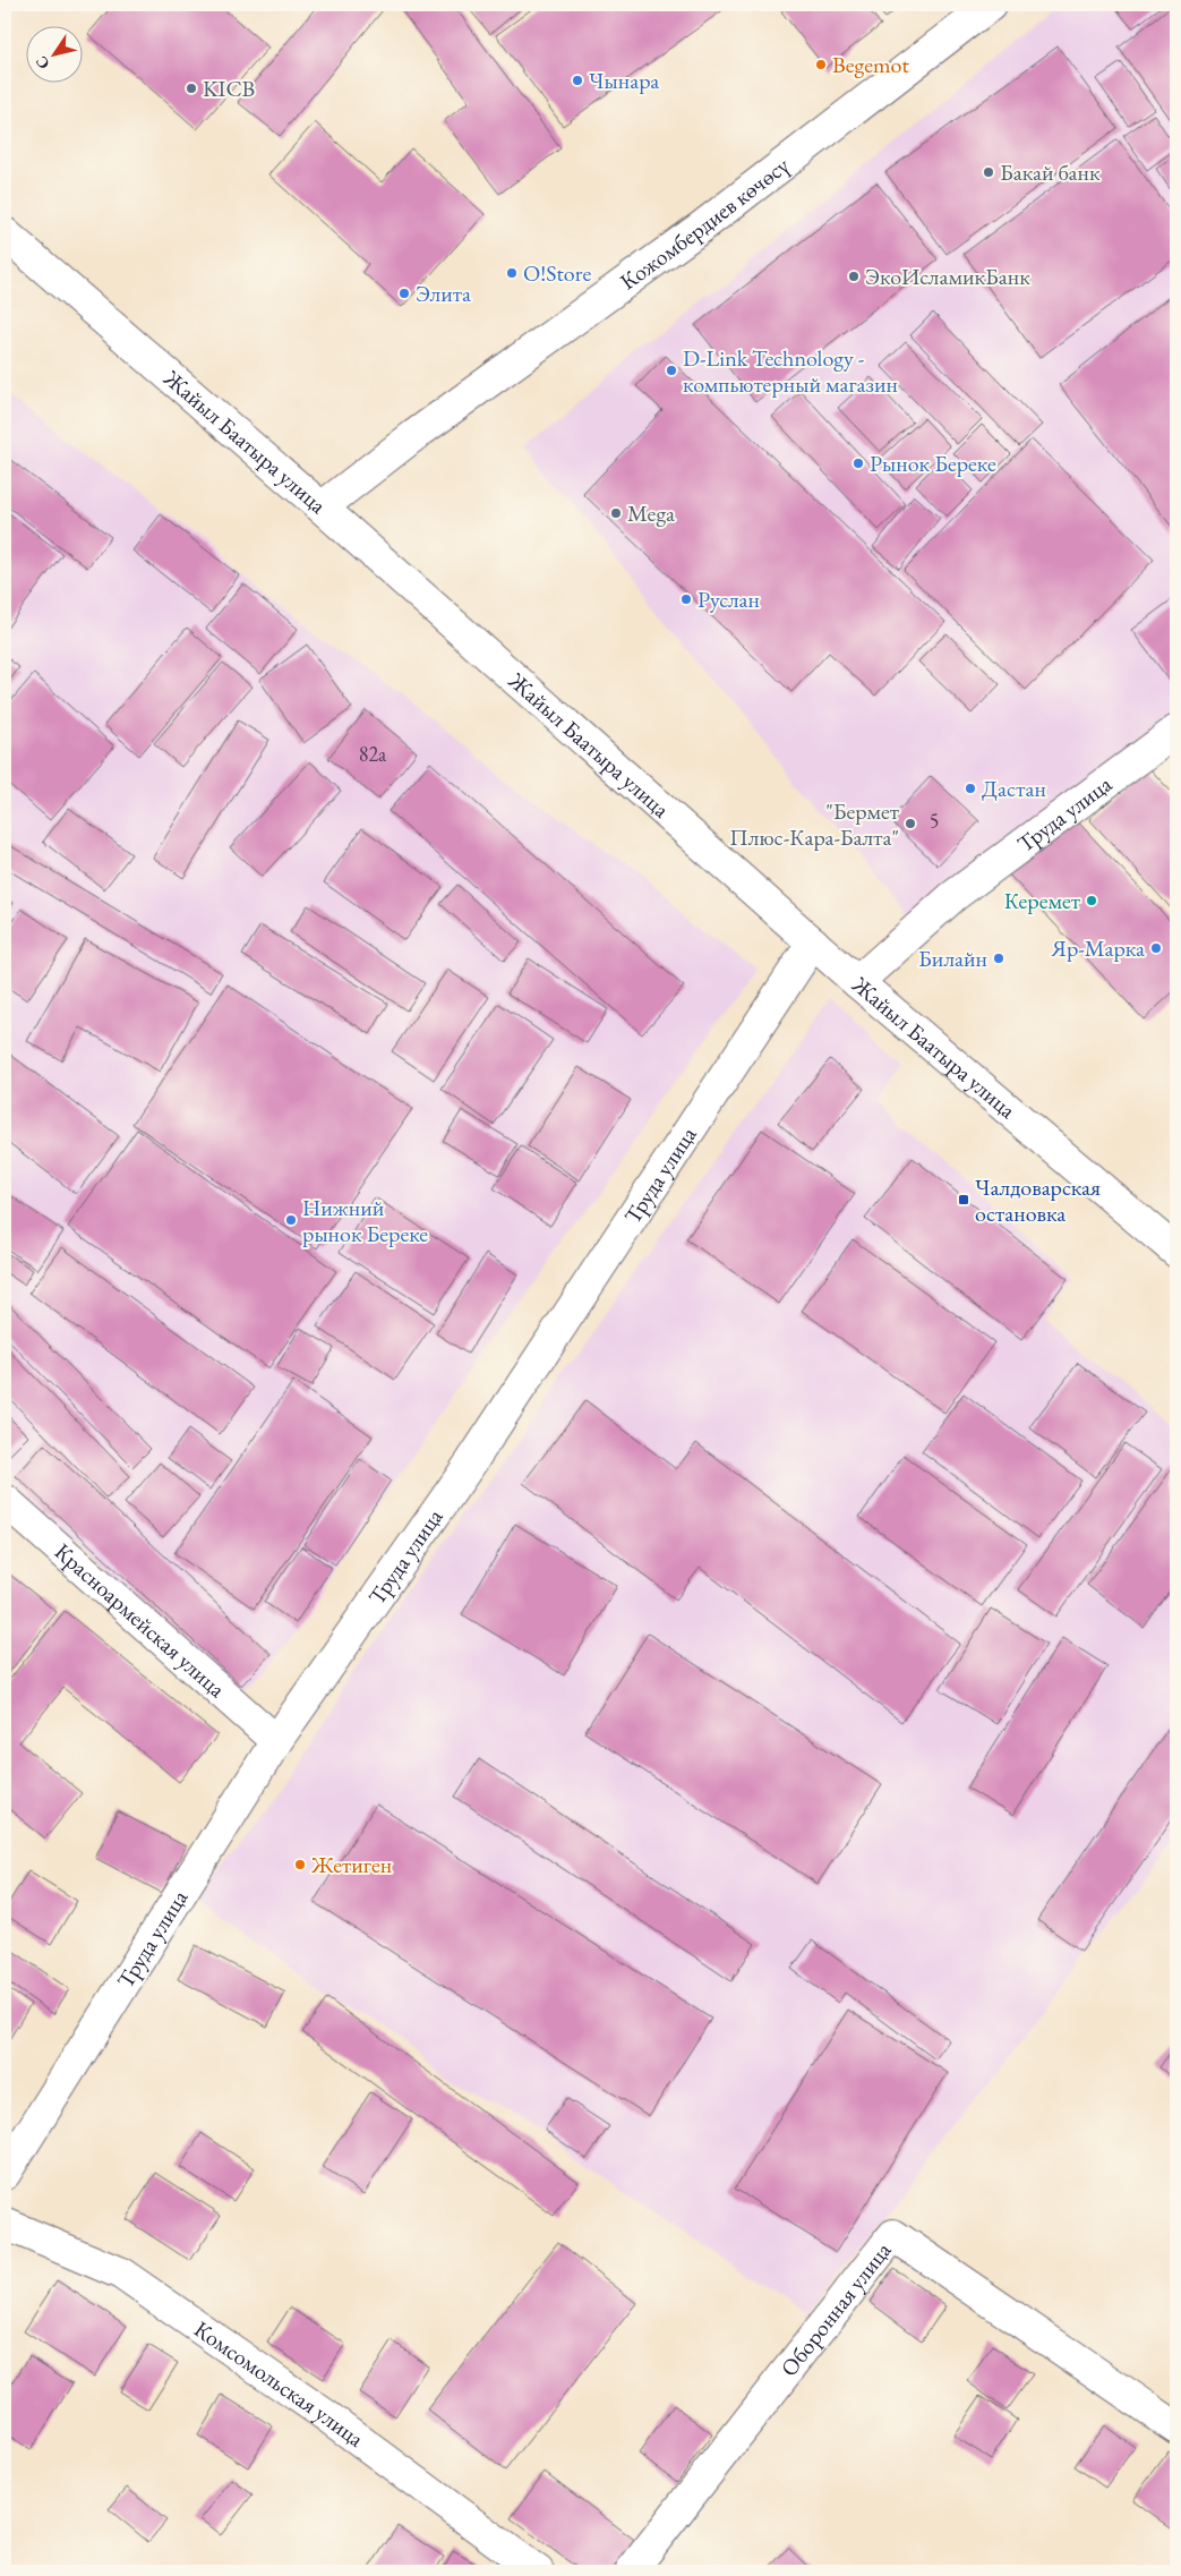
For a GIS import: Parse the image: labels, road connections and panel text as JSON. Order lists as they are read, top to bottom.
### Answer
{
  "streets": {
    "main road": [
      "Кожомбердиев көчөсү",
      "Жайыл Баатыра улица",
      "Труда улица",
      "Красноармейская улица",
      "Оборонная улица",
      "Комсомольская улица"
    ]
  },
  "crossings": [
    ["Кожомбердиев көчөсү", "Жайыл Баатыра улица"],
    ["Жайыл Баатыра улица", "Труда улица"],
    ["Труда улица", "Красноармейская улица"]
  ],
  "places": {
    "other": [
      "Begemot",
      "Чынара",
      "KICB",
      "Бакай банк",
      "O!Store",
      "ЭкоИсламикБанк",
      "Элита",
      "D-Link Technology - компьютерный магазин",
      "Рынок Береке",
      "Mega",
      "Руслан",
      "Дастан",
      "\"Бермет Плюс-Кара-Балта\"",
      "Керемет",
      "Яр-Марка",
      "Билайн",
      "Нижний рынок Береке",
      "Жетиген"
    ],
    "transit": ["Чалдоварская остановка"]
  },
  "house_numbers": ["82а", "5"],
  "north": "bottom left"
}
